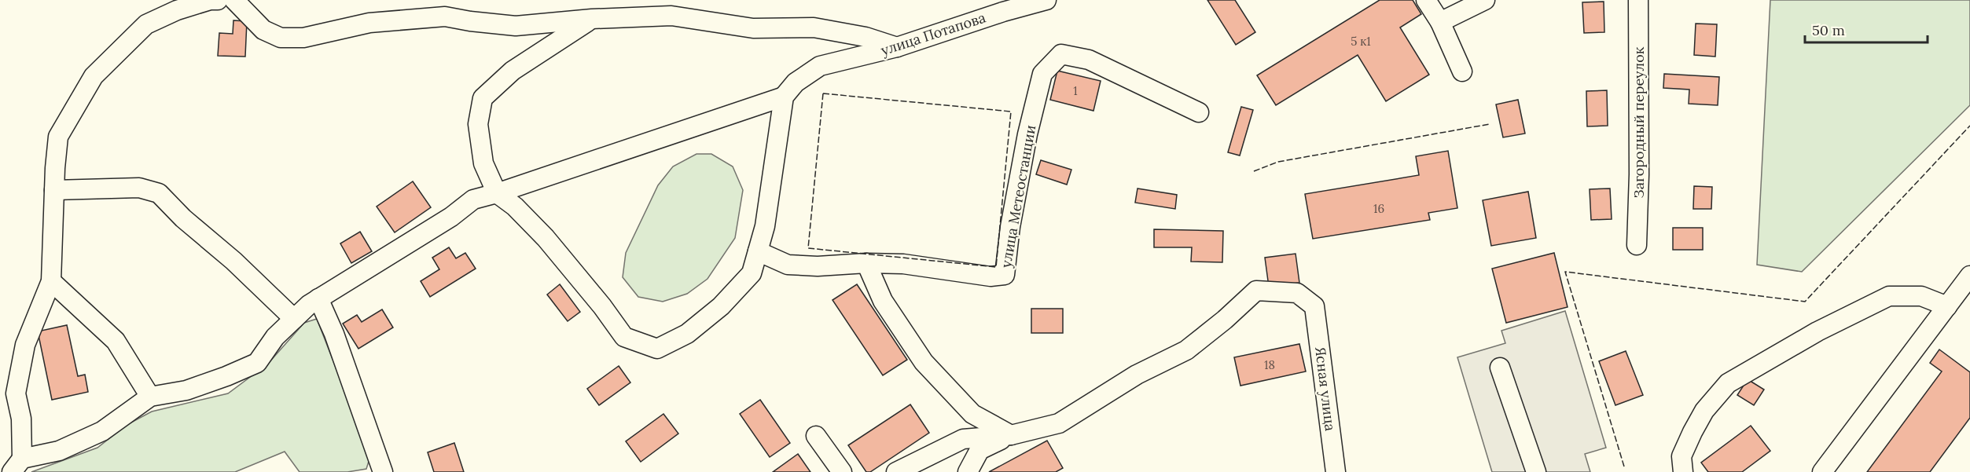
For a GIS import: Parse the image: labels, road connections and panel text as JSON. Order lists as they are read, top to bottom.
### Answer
{
  "streets": {
    "street": [
      "улица Потапова",
      "Загородный переулок",
      "улица Метеостанции",
      "Ясная улица"
    ]
  },
  "house_numbers": [
    "5 к1",
    "1",
    "16",
    "18"
  ],
  "scale_bar": "50 m"
}
